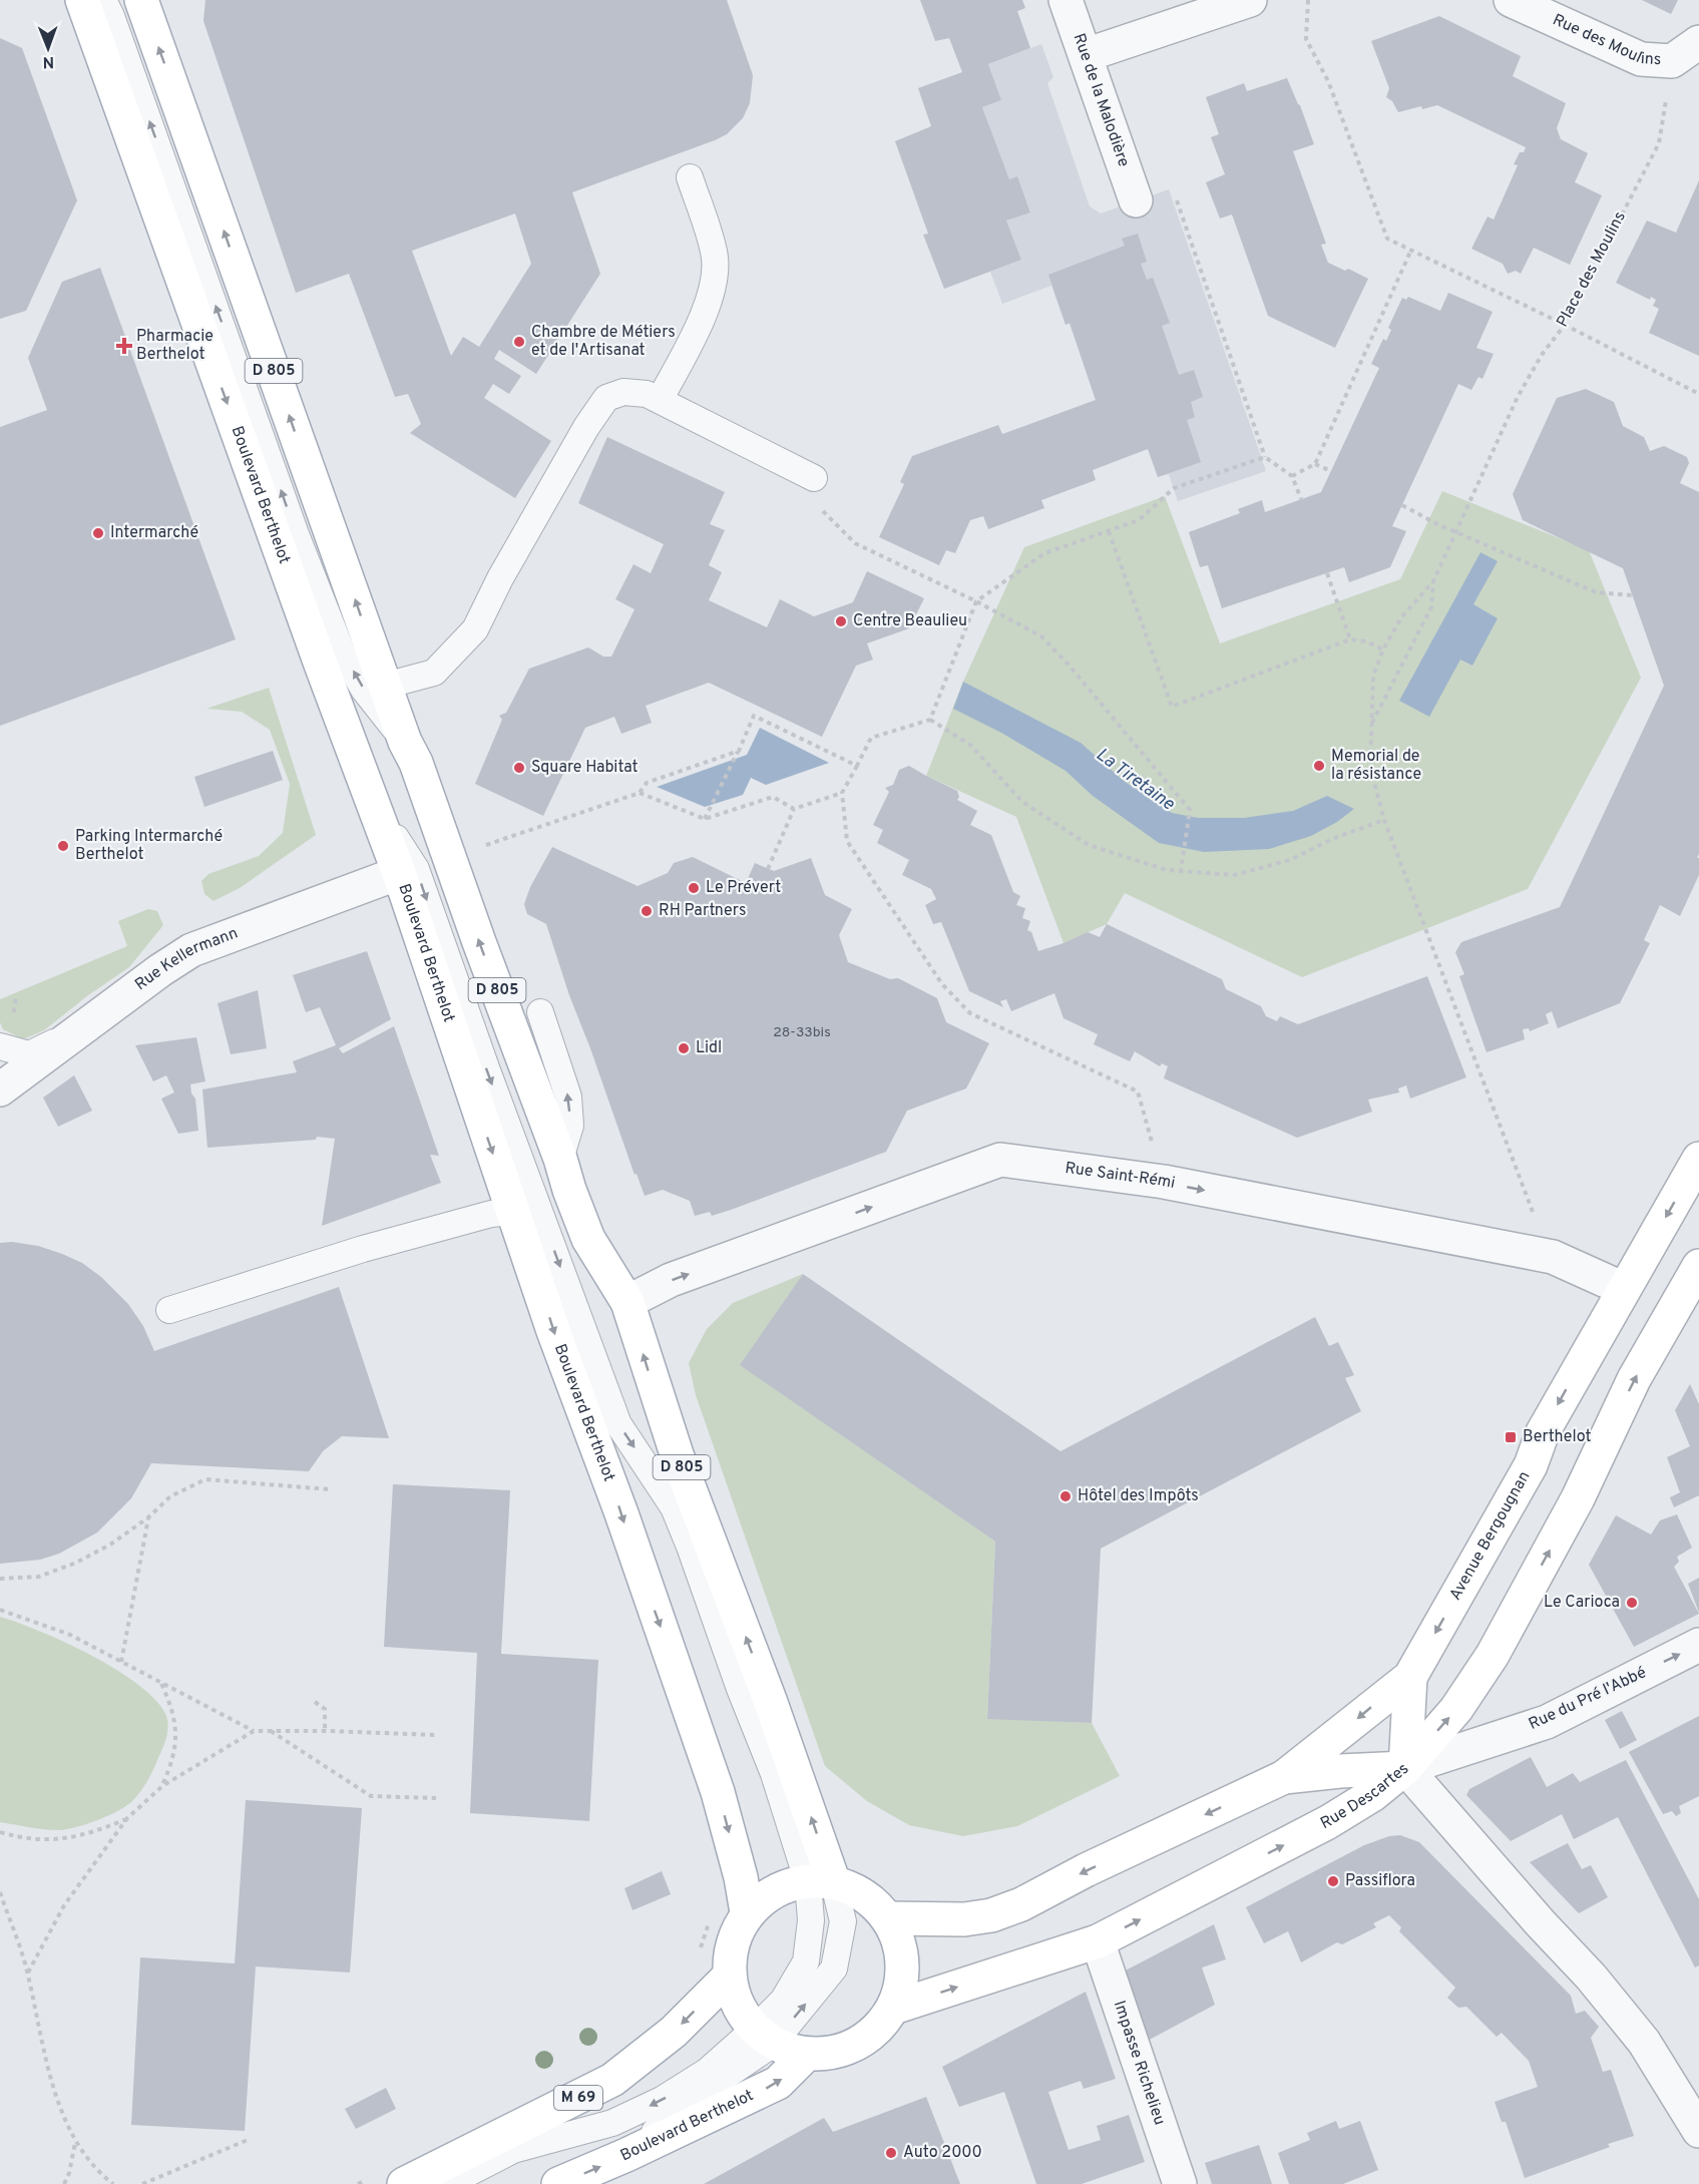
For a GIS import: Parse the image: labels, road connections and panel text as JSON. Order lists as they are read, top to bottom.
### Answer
{
  "streets": {
    "main road": [
      "D 805",
      "Boulevard Berthelot",
      "Avenue Bergougnan",
      "Rue Descartes",
      "M 69"
    ],
    "street": [
      "Rue des Moulins",
      "Rue de la Malodière",
      "Rue Kellermann",
      "Rue Saint-Rémi",
      "Rue du Pré l'Abbé",
      "Impasse Richelieu"
    ],
    "path": ["Place des Moulins"]
  },
  "crossings": [
    ["Rue des Moulins", "Place des Moulins"],
    ["Boulevard Berthelot", "Rue Kellermann"],
    ["Boulevard Berthelot", "Rue Saint-Rémi"],
    ["Rue Saint-Rémi", "Avenue Bergougnan"],
    ["Rue du Pré l'Abbé", "Rue Descartes"],
    ["Rue Descartes", "Impasse Richelieu"]
  ],
  "one_way": ["Rue Saint-Rémi", "Rue du Pré l'Abbé"],
  "water": ["La Tiretaine"],
  "places": {
    "other": [
      "Chambre de Métiers et de l'Artisanat",
      "Intermarché",
      "Centre Beaulieu",
      "Memorial de la résistance",
      "Square Habitat",
      "Parking Intermarché Berthelot",
      "Le Prévert",
      "RH Partners",
      "Lidl",
      "Hôtel des Impôts",
      "Le Carioca",
      "Passiflora",
      "Auto 2000"
    ],
    "health": ["Pharmacie Berthelot"],
    "transit": ["Berthelot"]
  },
  "house_numbers": ["28-33bis"],
  "north": "bottom"
}
